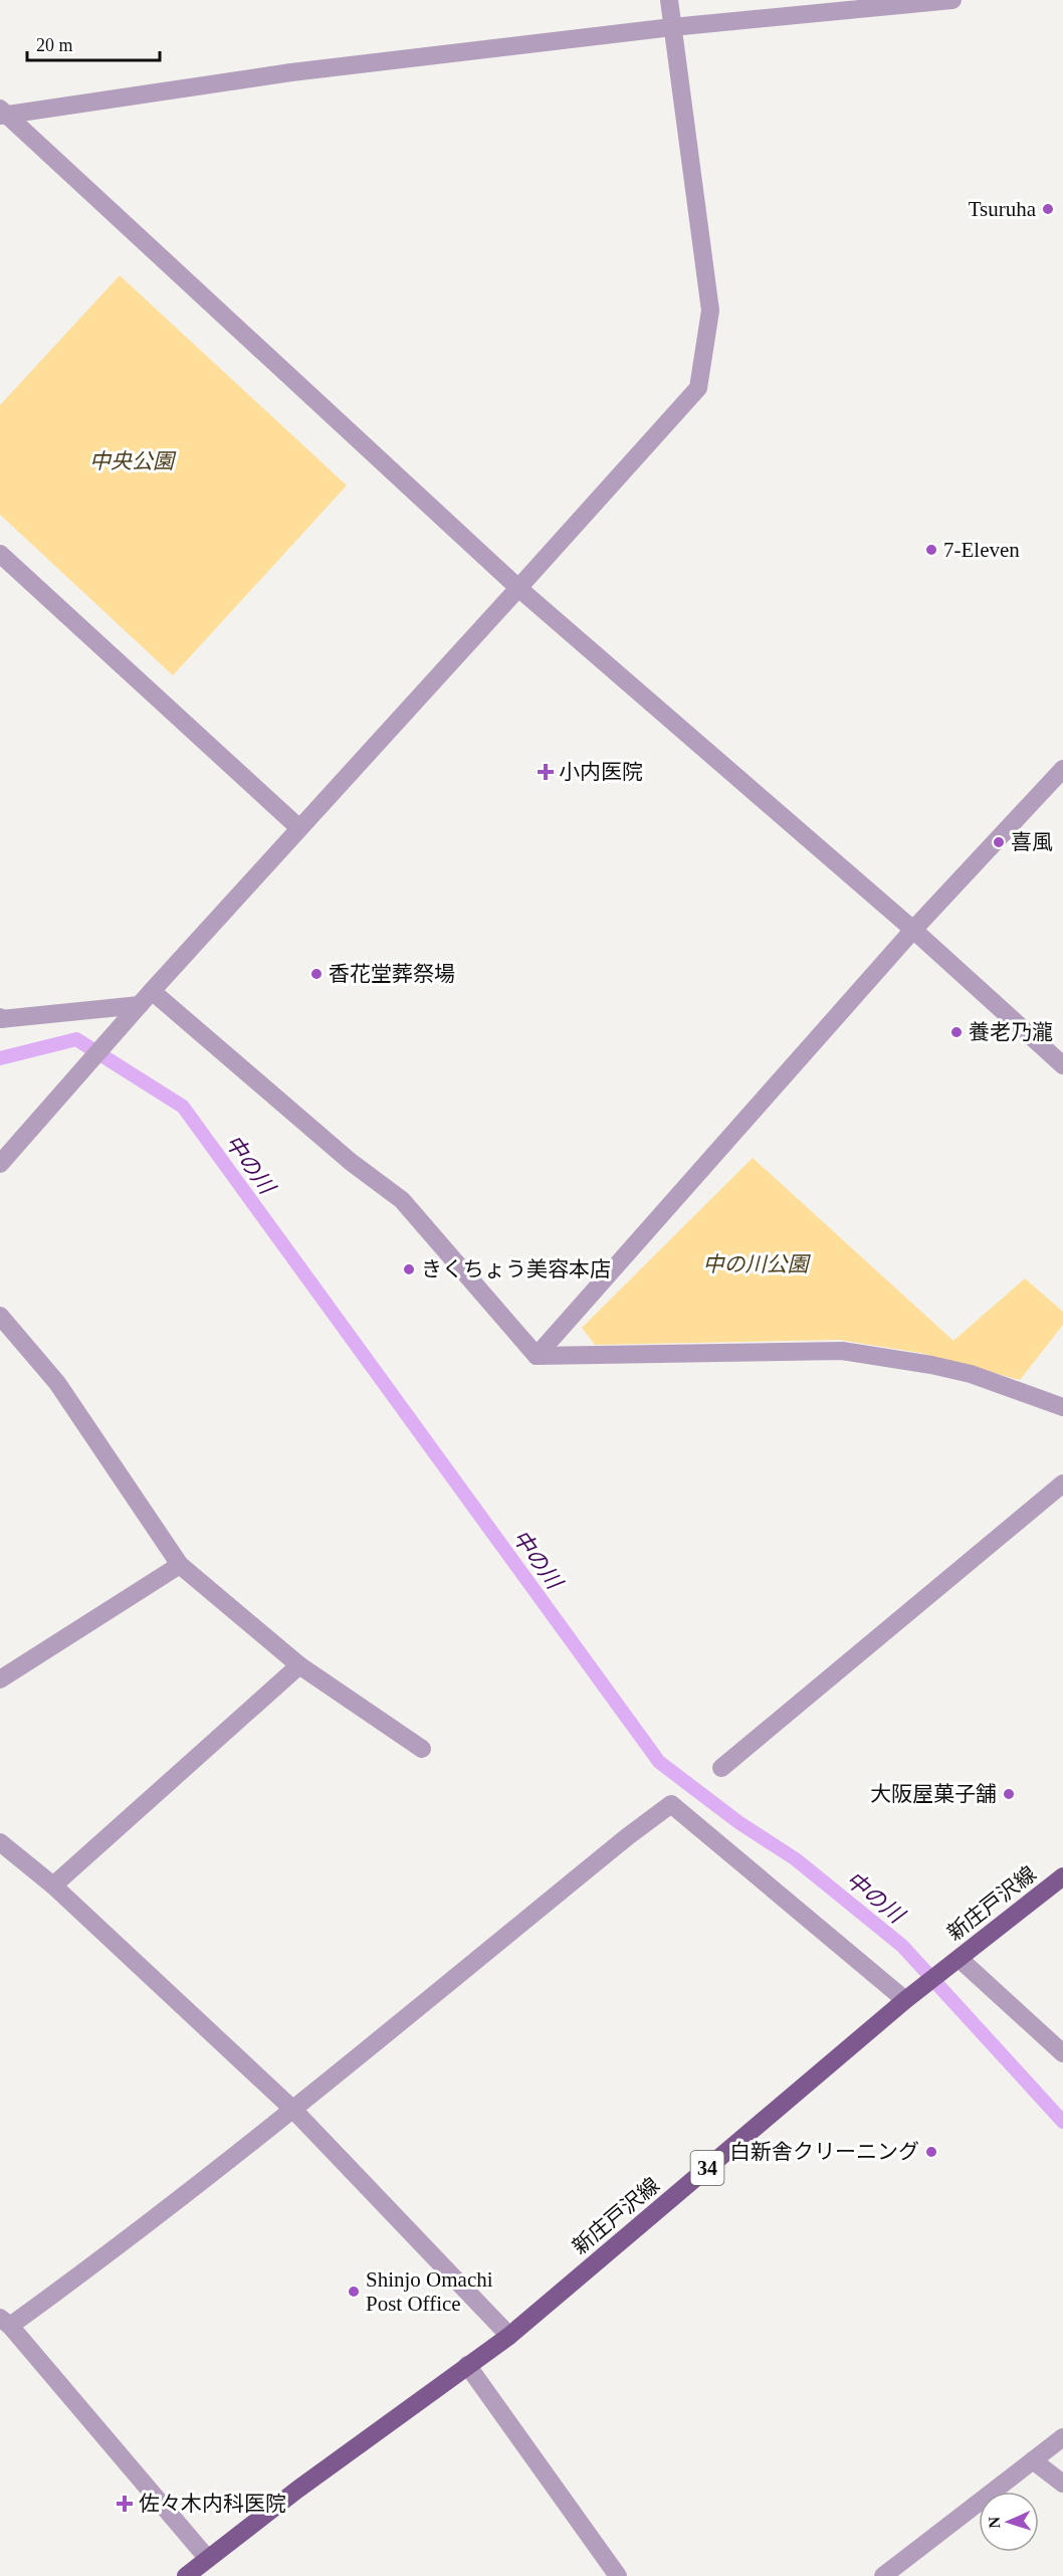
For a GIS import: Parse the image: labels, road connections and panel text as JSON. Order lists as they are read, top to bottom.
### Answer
{
  "streets": {
    "main road": ["新庄戸沢線", "34"]
  },
  "water": ["中の川"],
  "parks": ["中央公園", "中の川公園"],
  "places": {
    "other": [
      "Tsuruha",
      "7-Eleven",
      "喜風",
      "香花堂葬祭場",
      "養老乃瀧",
      "きくちょう美容本店",
      "大阪屋菓子舗",
      "白新舎クリーニング",
      "Shinjo Omachi Post Office"
    ],
    "health": ["小内医院", "佐々木内科医院"]
  },
  "scale_bar": "20 m",
  "north": "left"
}
